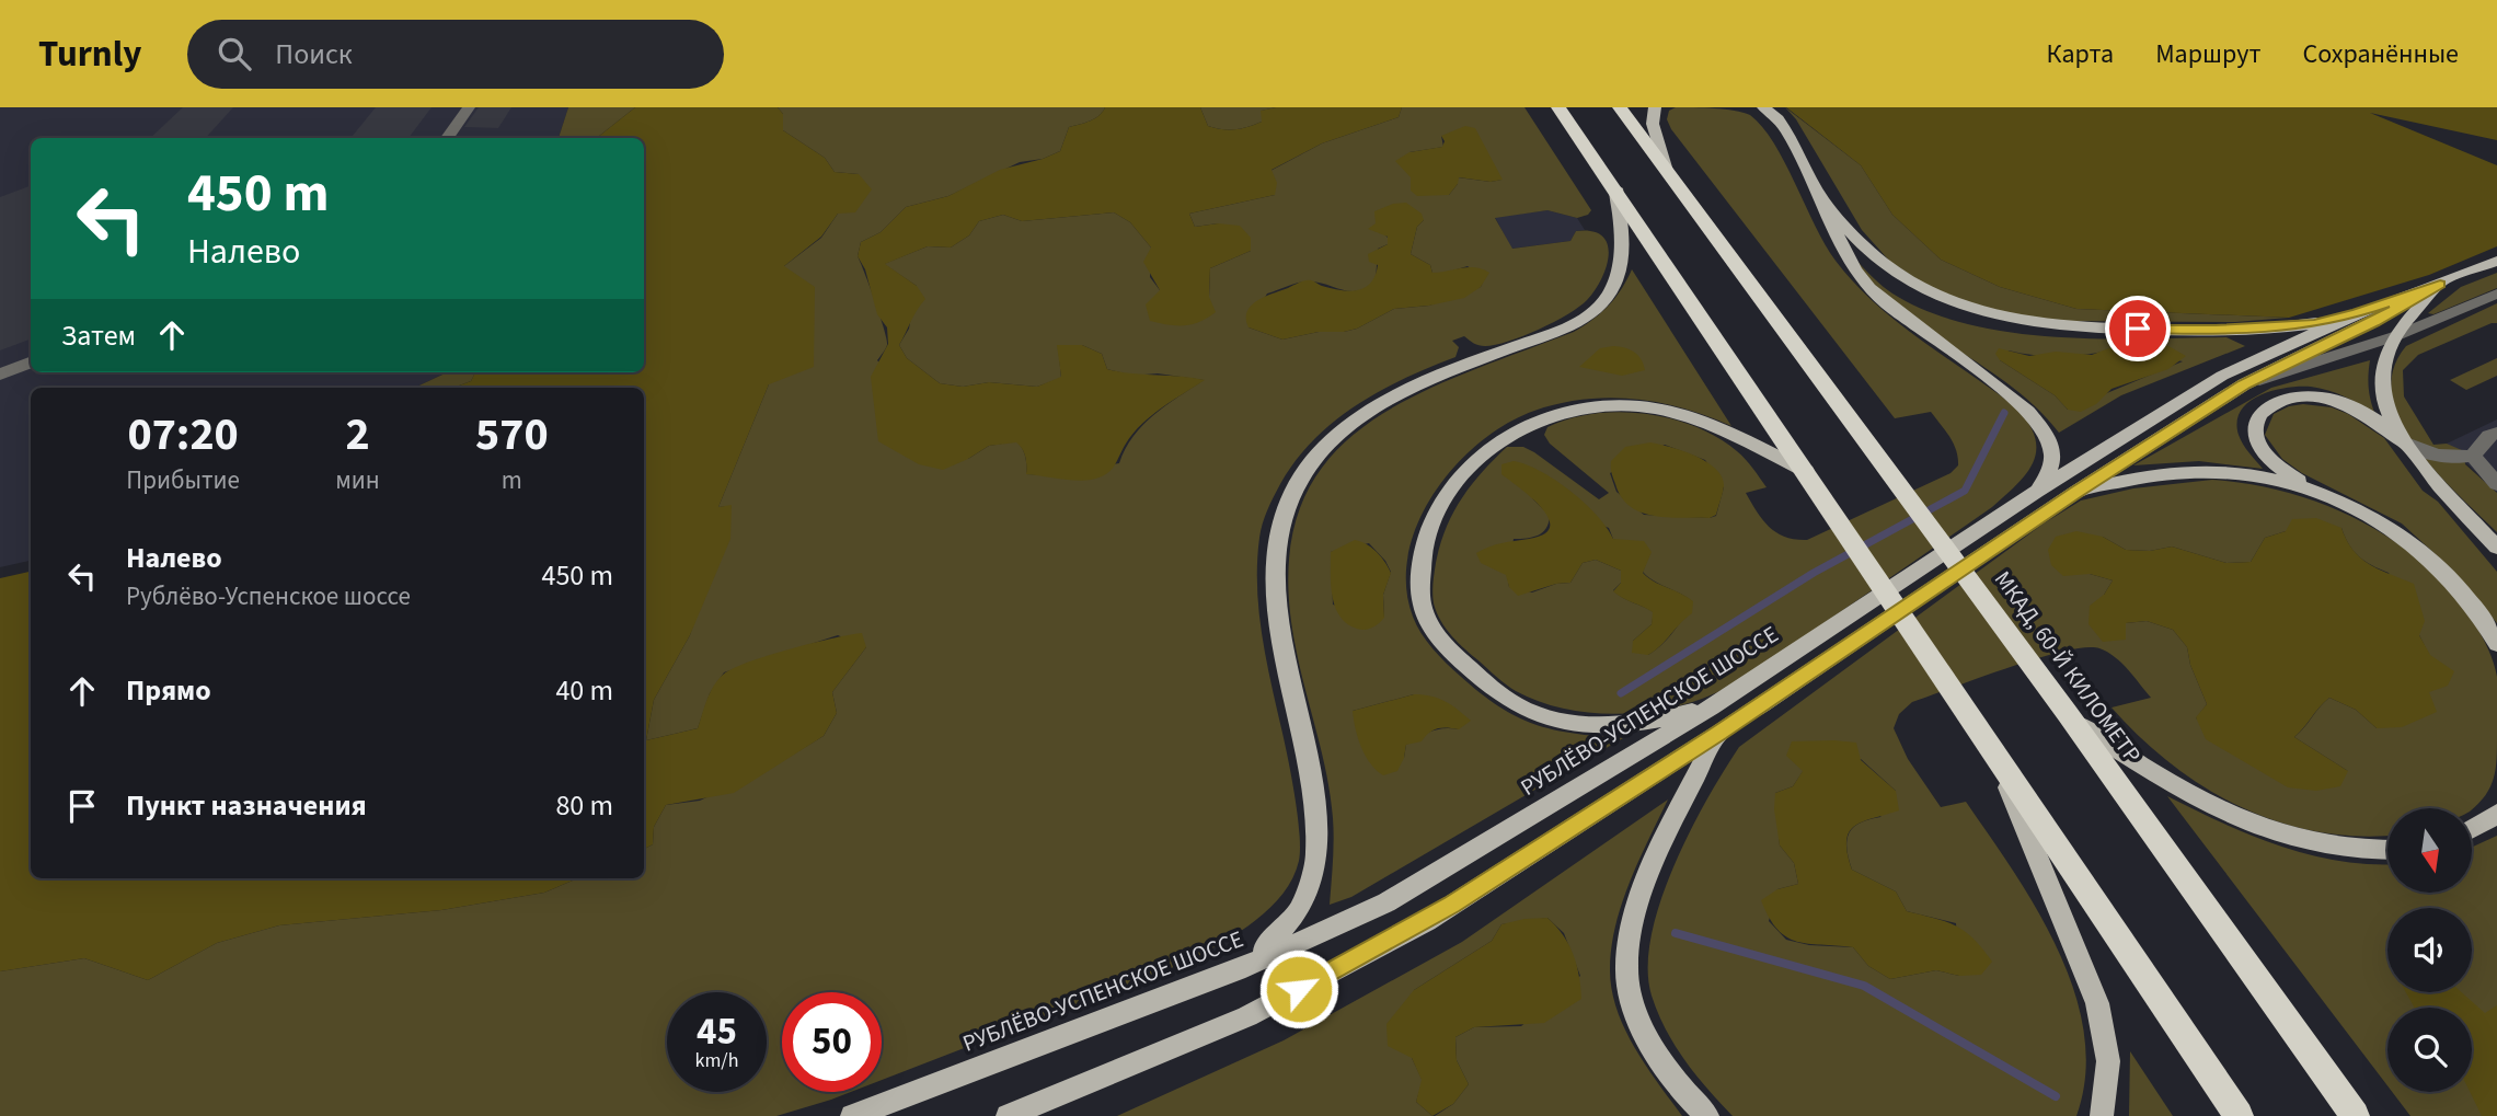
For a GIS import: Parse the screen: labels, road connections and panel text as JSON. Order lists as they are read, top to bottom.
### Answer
{
  "streets": {
    "highway": ["МКАД, 60-Й КИЛОМЕТР"],
    "main road": ["РУБЛЁВО-УСПЕНСКОЕ ШОССЕ"]
  },
  "north": "bottom",
  "page": {
    "header": "Turnly",
    "search": "Поиск",
    "nav": ["Карта", "Маршрут", "Сохранённые"],
    "turn": ["450 m", "Налево"],
    "then": "Затем",
    "eta": [
      "07:20",
      "Прибытие",
      "2",
      "мин",
      "570",
      "m"
    ],
    "list": [
      {
        "name": "Налево",
        "note": "Рублёво-Успенское шоссе",
        "value": "450 m"
      },
      {
        "name": "Прямо",
        "value": "40 m"
      },
      {
        "name": "Пункт назначения",
        "value": "80 m"
      }
    ],
    "speed": "45 km/h",
    "limit": "50"
  }
}
